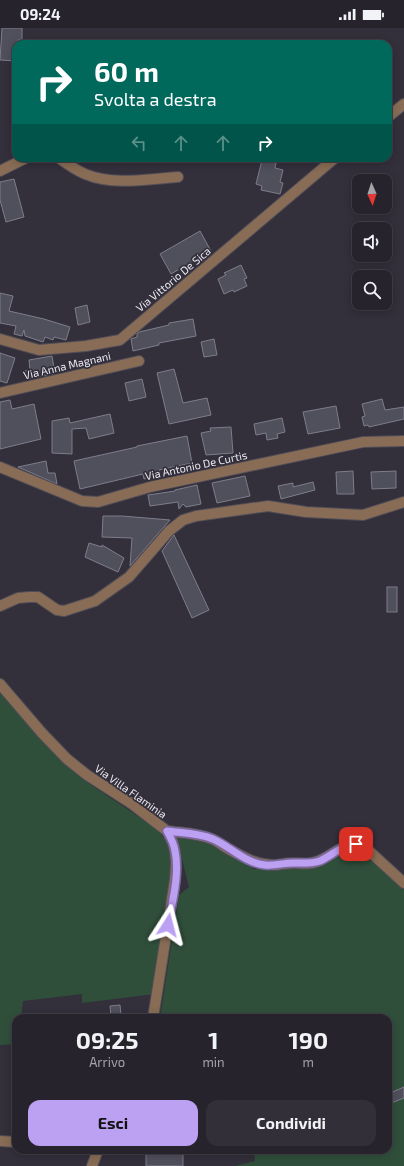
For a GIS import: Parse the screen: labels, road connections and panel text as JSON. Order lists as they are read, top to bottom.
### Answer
{
  "streets": {
    "street": [
      "Via Vittorio De Sica",
      "Via Anna Magnani",
      "Via Antonio De Curtis",
      "Via Villa Flaminia"
    ]
  },
  "north": "bottom",
  "page": {
    "status": "09:24",
    "turn": ["60 m", "Svolta a destra"],
    "eta": [
      "09:25",
      "Arrivo",
      "1",
      "min",
      "190",
      "m"
    ],
    "buttons": ["Esci", "Condividi"]
  }
}
